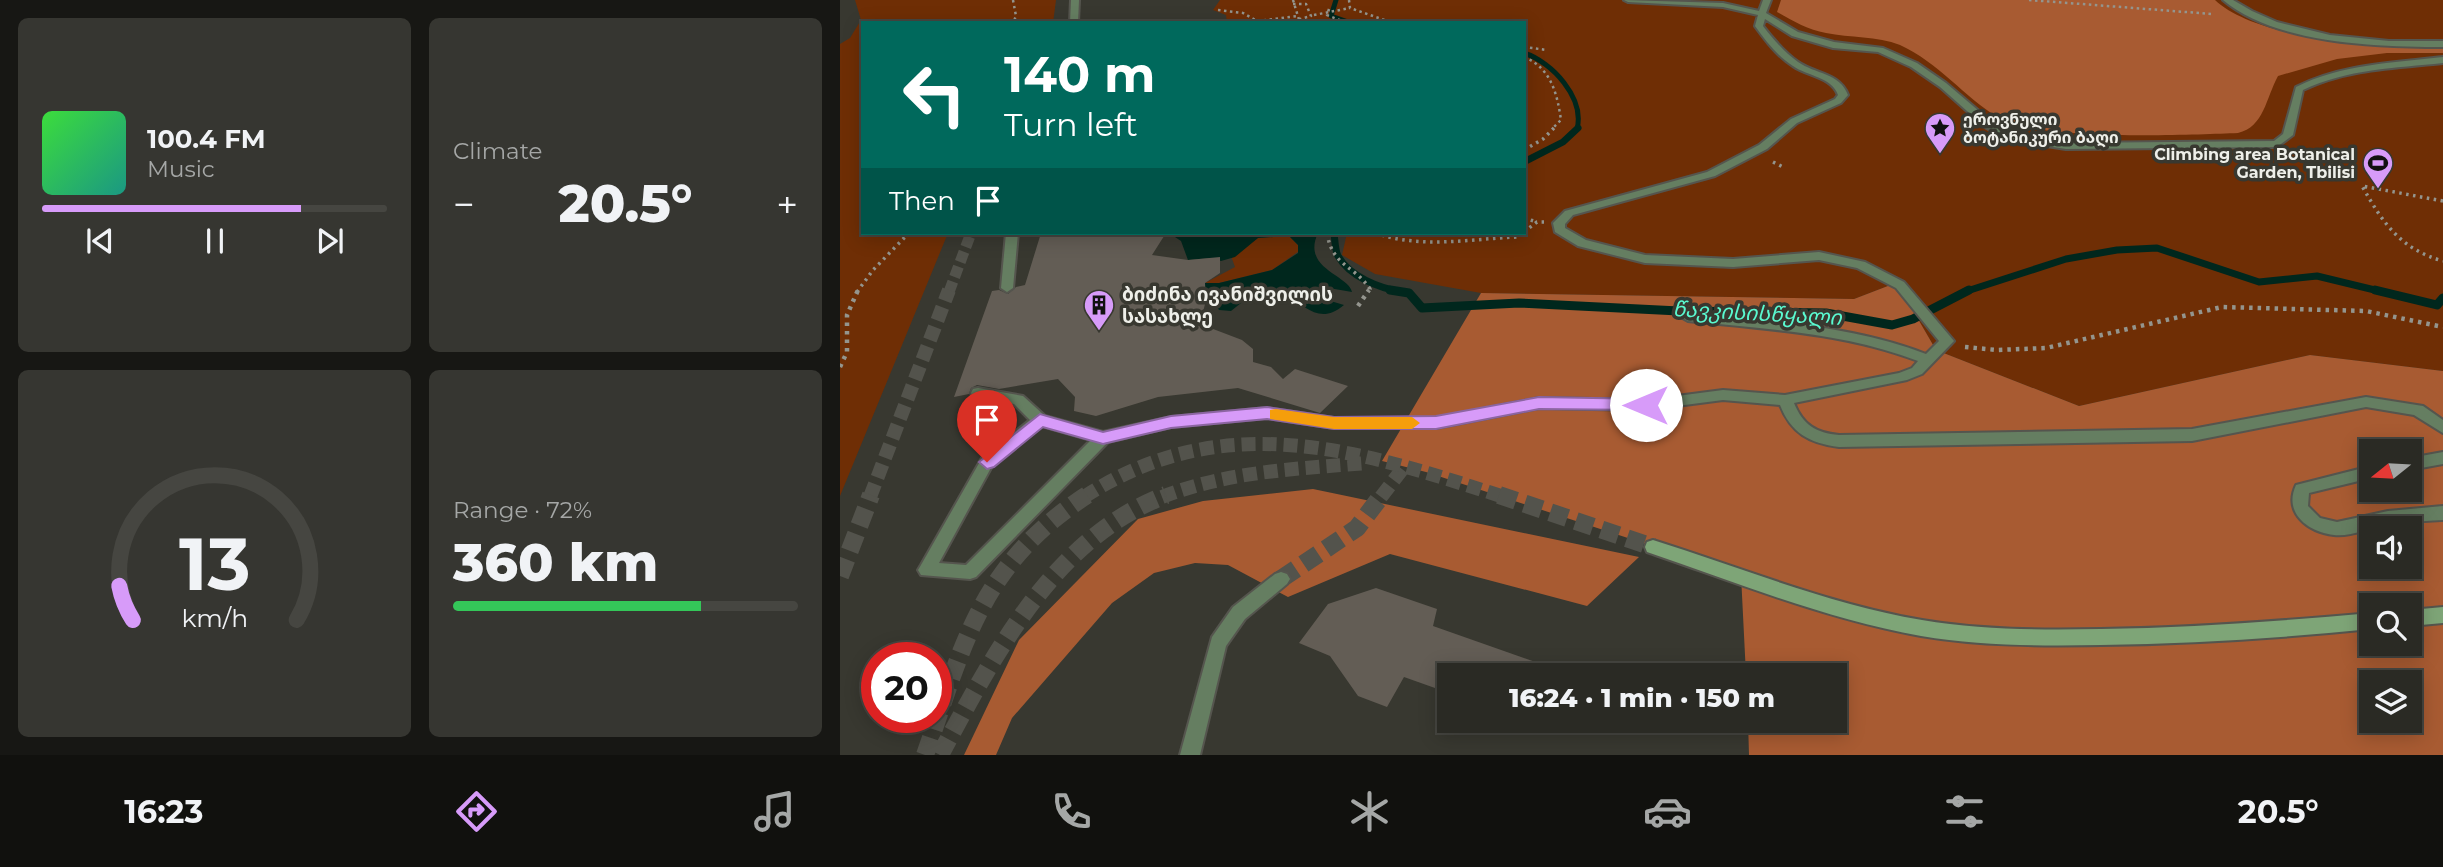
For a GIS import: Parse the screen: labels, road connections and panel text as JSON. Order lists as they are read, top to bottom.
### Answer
{
  "water": ["წავკისისწყალი"],
  "places": {
    "place": ["ეროვნული ბოტანიკური ბაღი"],
    "sports": ["Climbing area Botanical Garden, Tbilisi"],
    "building": ["ბიძინა ივანიშვილის სასახლე"]
  },
  "north": "left",
  "page": {
    "tile": [
      "Climate",
      ["Range · 72%", "360 km"]
    ],
    "turn": ["140 m", "Turn left"],
    "song": ["100.4 FM", "Music"],
    "then": "Then",
    "heat": ["−", "20.5°", "+"],
    "limit": "20",
    "trip": "16:24 · 1 min · 150 m",
    "tabs": ["16:23", "20.5°"],
    "gauge": ["13", "km/h"]
  }
}
